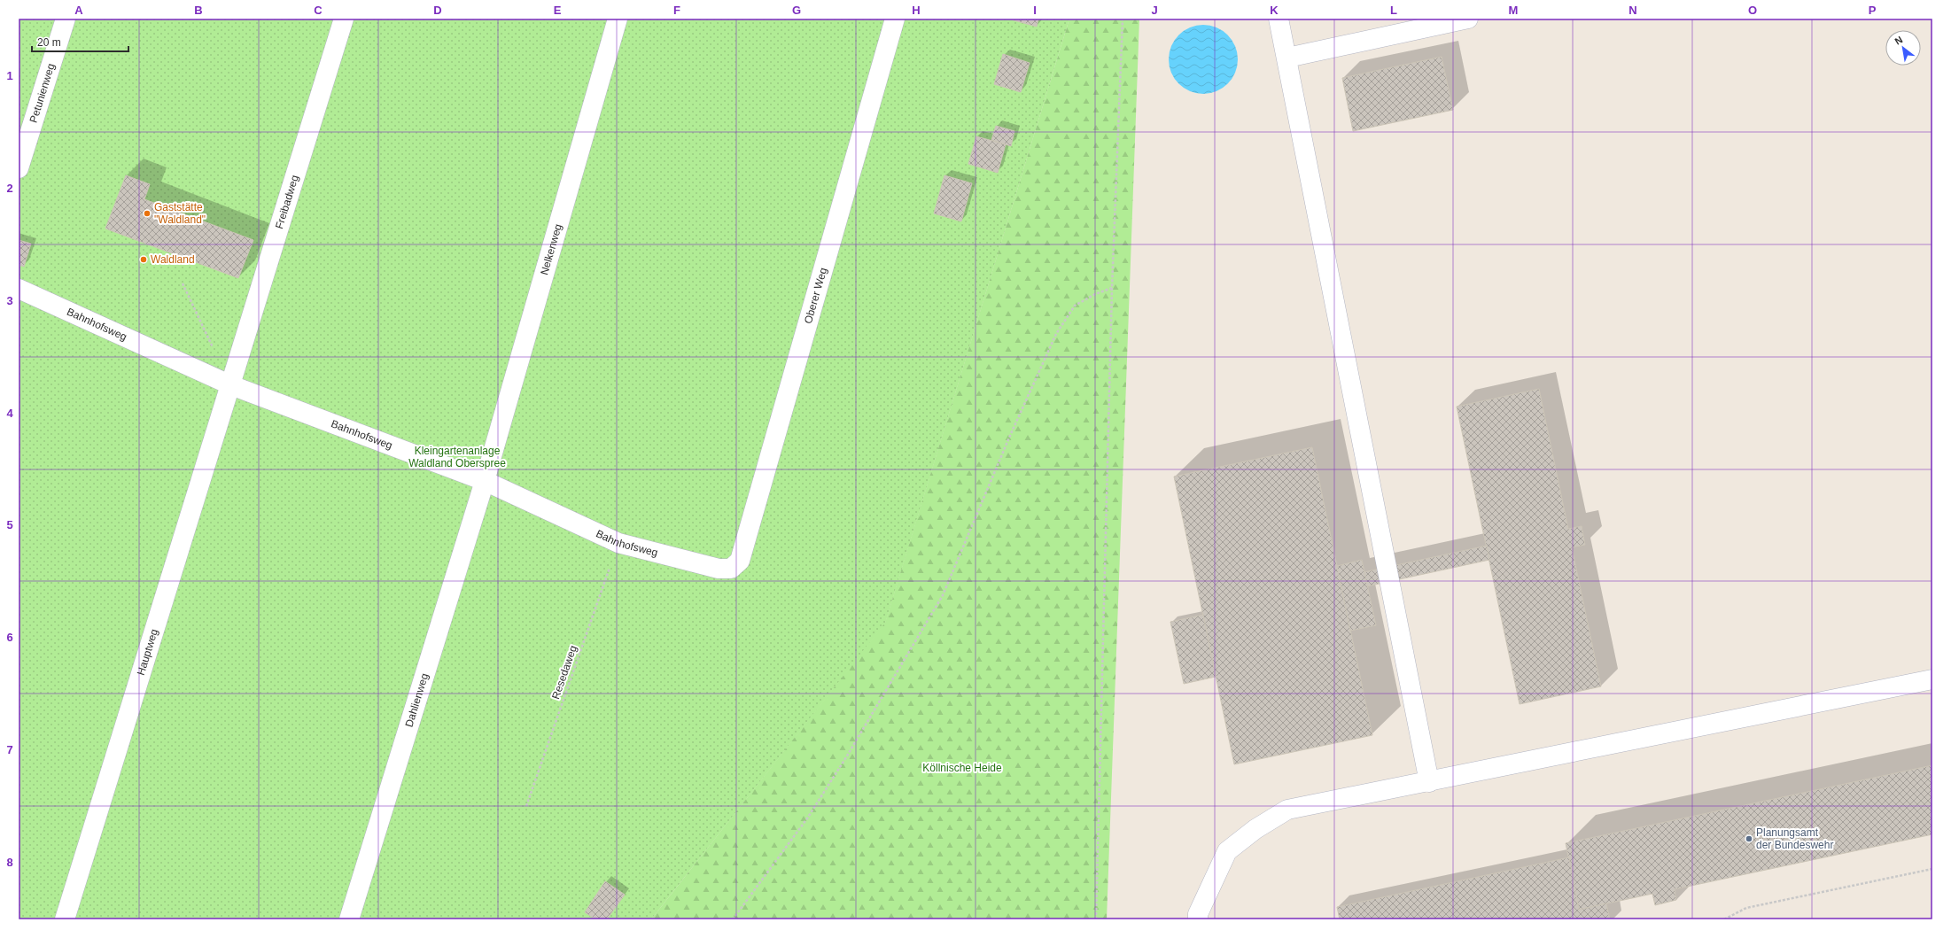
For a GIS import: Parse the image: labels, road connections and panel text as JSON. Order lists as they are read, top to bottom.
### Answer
{
  "streets": {
    "lane": [
      "Petunienweg",
      "Freibadweg",
      "Nelkenweg",
      "Oberer Weg",
      "Bahnhofsweg",
      "Hauptweg",
      "Dahlienweg"
    ],
    "path": ["Resedaweg"]
  },
  "crossings": [
    ["Freibadweg", "Bahnhofsweg"],
    ["Freibadweg", "Hauptweg"],
    ["Nelkenweg", "Bahnhofsweg"],
    ["Nelkenweg", "Dahlienweg"],
    ["Oberer Weg", "Bahnhofsweg"],
    ["Bahnhofsweg", "Hauptweg"],
    ["Bahnhofsweg", "Resedaweg"],
    ["Bahnhofsweg", "Dahlienweg"]
  ],
  "parks": ["Kleingartenanlage Waldland Oberspree", "Köllnische Heide"],
  "places": ["Gaststätte \"Waldland\"", "Waldland", "Planungsamt der Bundeswehr"],
  "scale_bar": "20 m",
  "north": "top left",
  "grid": {
    "columns": [
      "A",
      "B",
      "C",
      "D",
      "E",
      "F",
      "G",
      "H",
      "I",
      "J",
      "K",
      "L",
      "M",
      "N",
      "O",
      "P"
    ],
    "rows": [
      "1",
      "2",
      "3",
      "4",
      "5",
      "6",
      "7",
      "8"
    ]
  }
}
